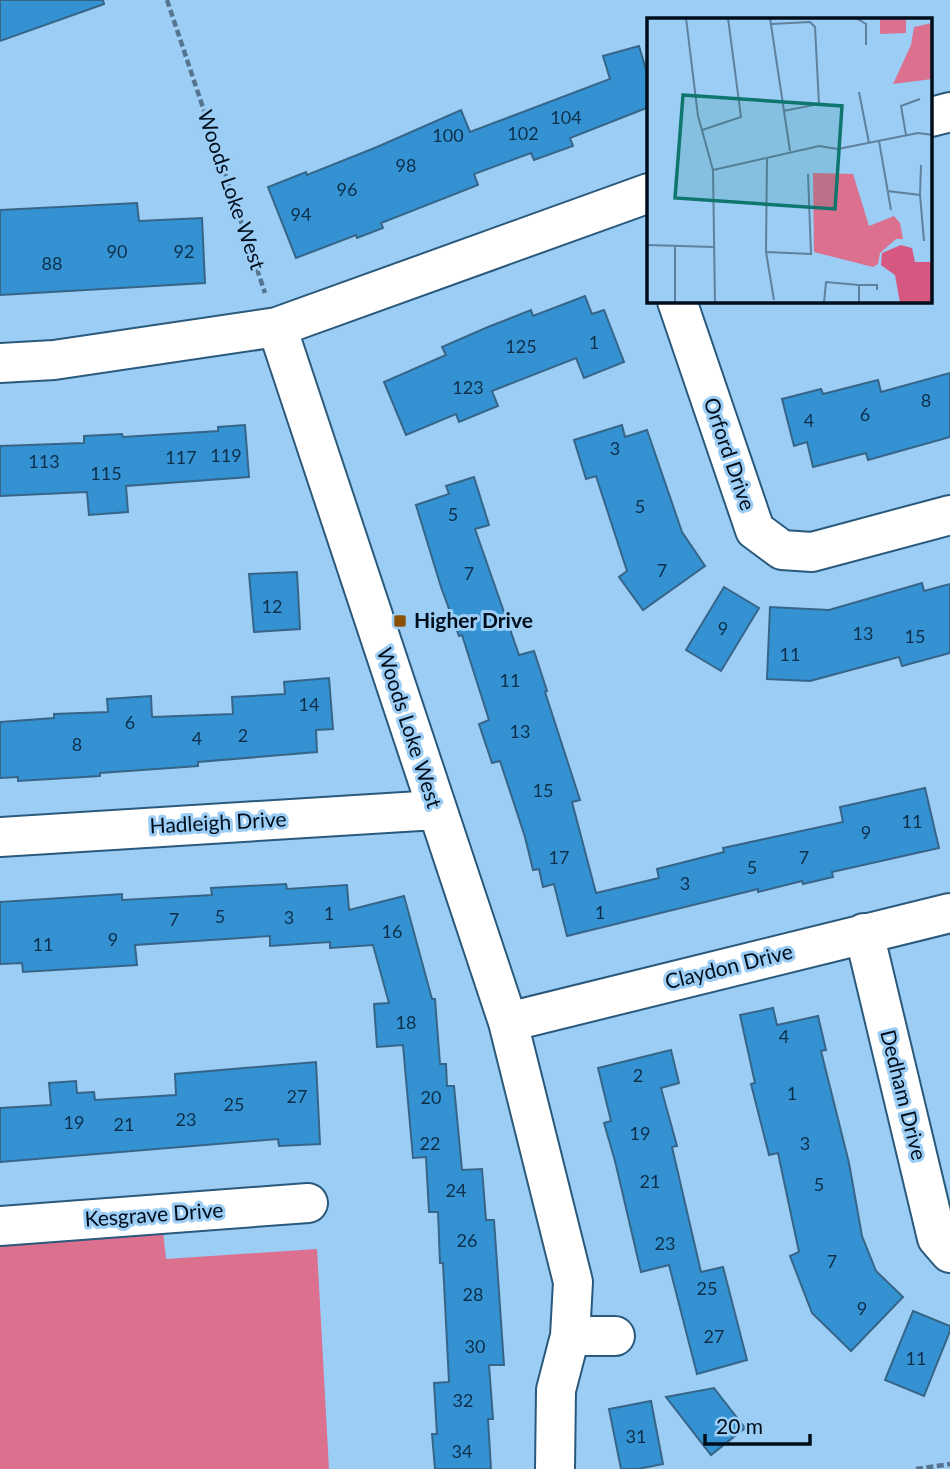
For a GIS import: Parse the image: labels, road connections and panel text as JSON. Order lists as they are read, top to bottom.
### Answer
{
  "streets": {
    "street": [
      "Woods Loke West",
      "Orford Drive",
      "Hadleigh Drive",
      "Claydon Drive",
      "Dedham Drive",
      "Kesgrave Drive"
    ]
  },
  "crossings": [
    ["Woods Loke West", "Hadleigh Drive"],
    ["Woods Loke West", "Claydon Drive"],
    ["Claydon Drive", "Dedham Drive"]
  ],
  "places": {
    "transit": ["Higher Drive"]
  },
  "house_numbers": [
    "104",
    "102",
    "100",
    "98",
    "96",
    "94",
    "90",
    "92",
    "88",
    "1",
    "125",
    "123",
    "8",
    "6",
    "4",
    "3",
    "119",
    "117",
    "113",
    "115",
    "5",
    "5",
    "7",
    "7",
    "12",
    "9",
    "13",
    "15",
    "11",
    "11",
    "14",
    "6",
    "13",
    "2",
    "4",
    "8",
    "15",
    "11",
    "9",
    "17",
    "7",
    "5",
    "3",
    "1",
    "1",
    "5",
    "3",
    "7",
    "16",
    "9",
    "11",
    "18",
    "4",
    "2",
    "1",
    "27",
    "20",
    "25",
    "23",
    "19",
    "21",
    "19",
    "22",
    "3",
    "21",
    "5",
    "24",
    "26",
    "23",
    "7",
    "25",
    "28",
    "9",
    "27",
    "30",
    "11",
    "32",
    "31",
    "34"
  ],
  "scale_bar": "20 m"
}
